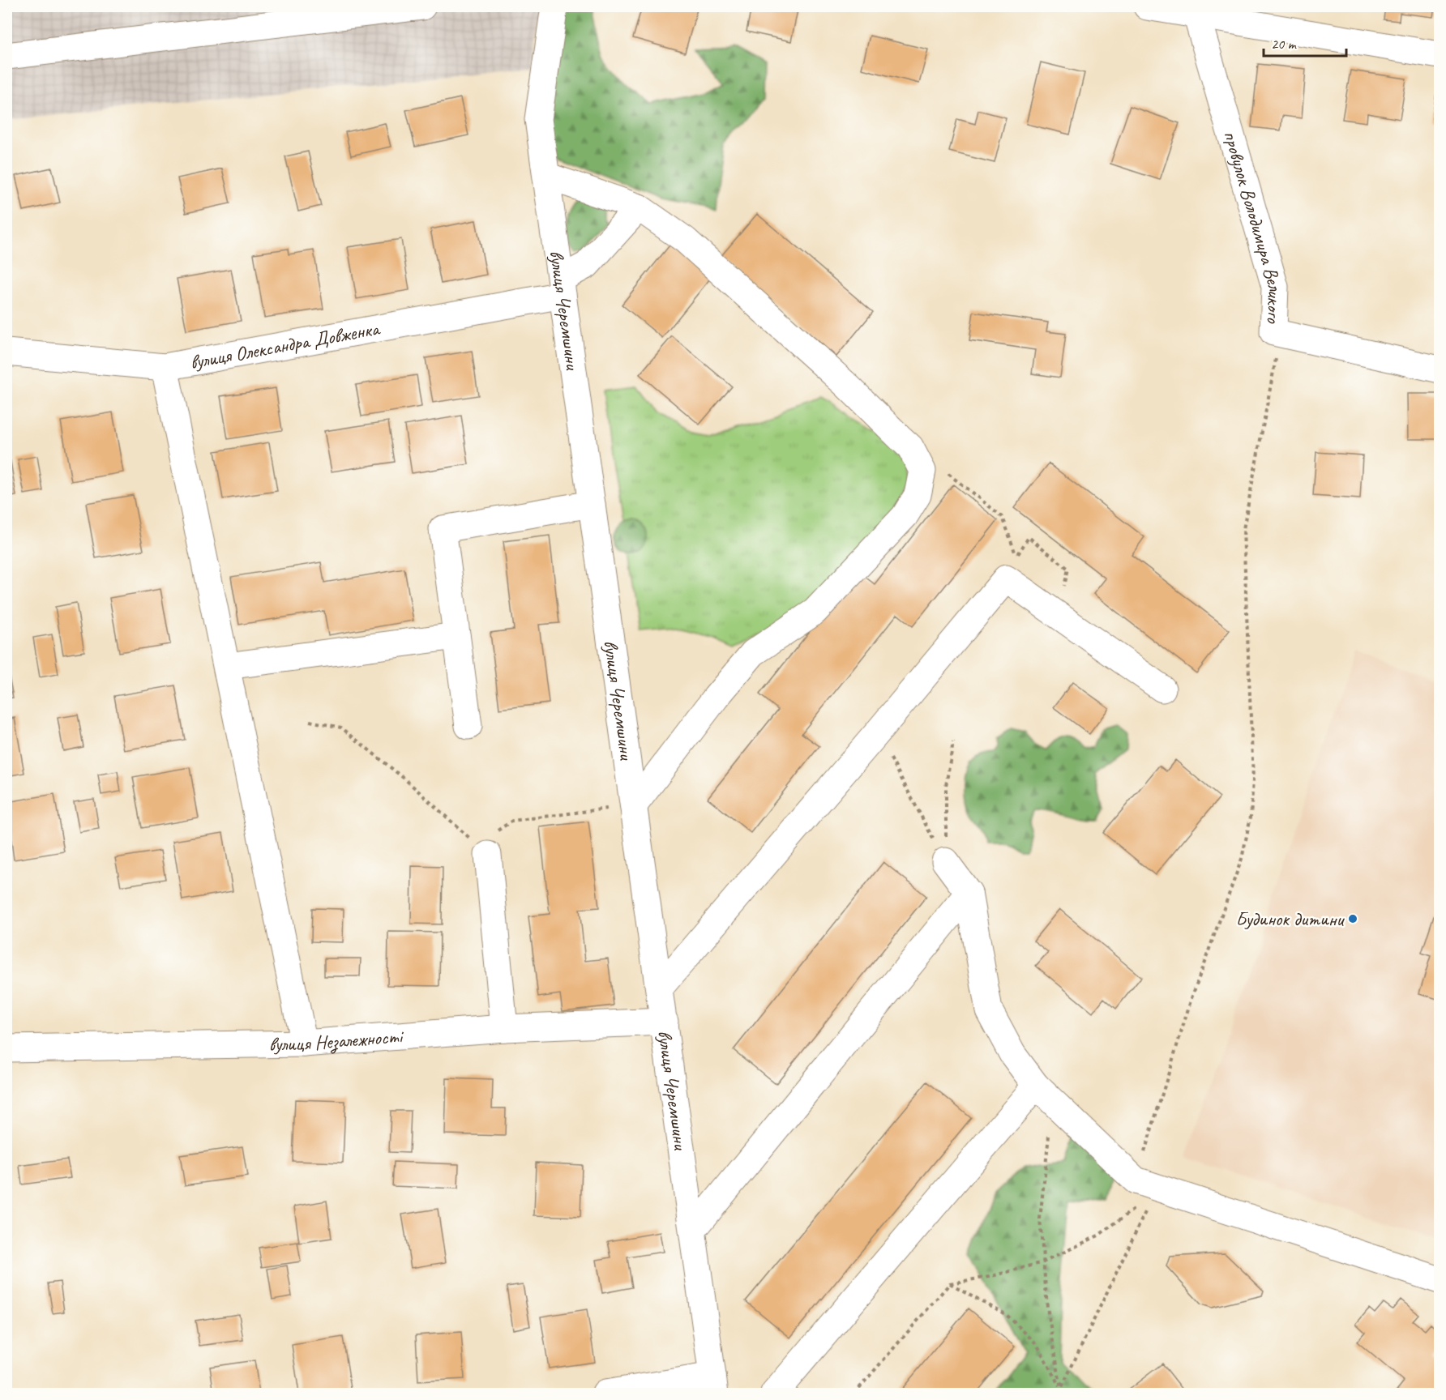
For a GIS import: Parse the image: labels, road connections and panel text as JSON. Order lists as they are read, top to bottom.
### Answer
{
  "streets": {
    "street": [
      "провулок Володимира Великого",
      "вулиця Черемшини",
      "вулиця Олександра Довженка",
      "вулиця Незалежності"
    ]
  },
  "crossings": [
    ["вулиця Черемшини", "вулиця Олександра Довженка"],
    ["вулиця Черемшини", "вулиця Незалежності"]
  ],
  "places": ["Будинок дитини"],
  "scale_bar": "20 m"
}
